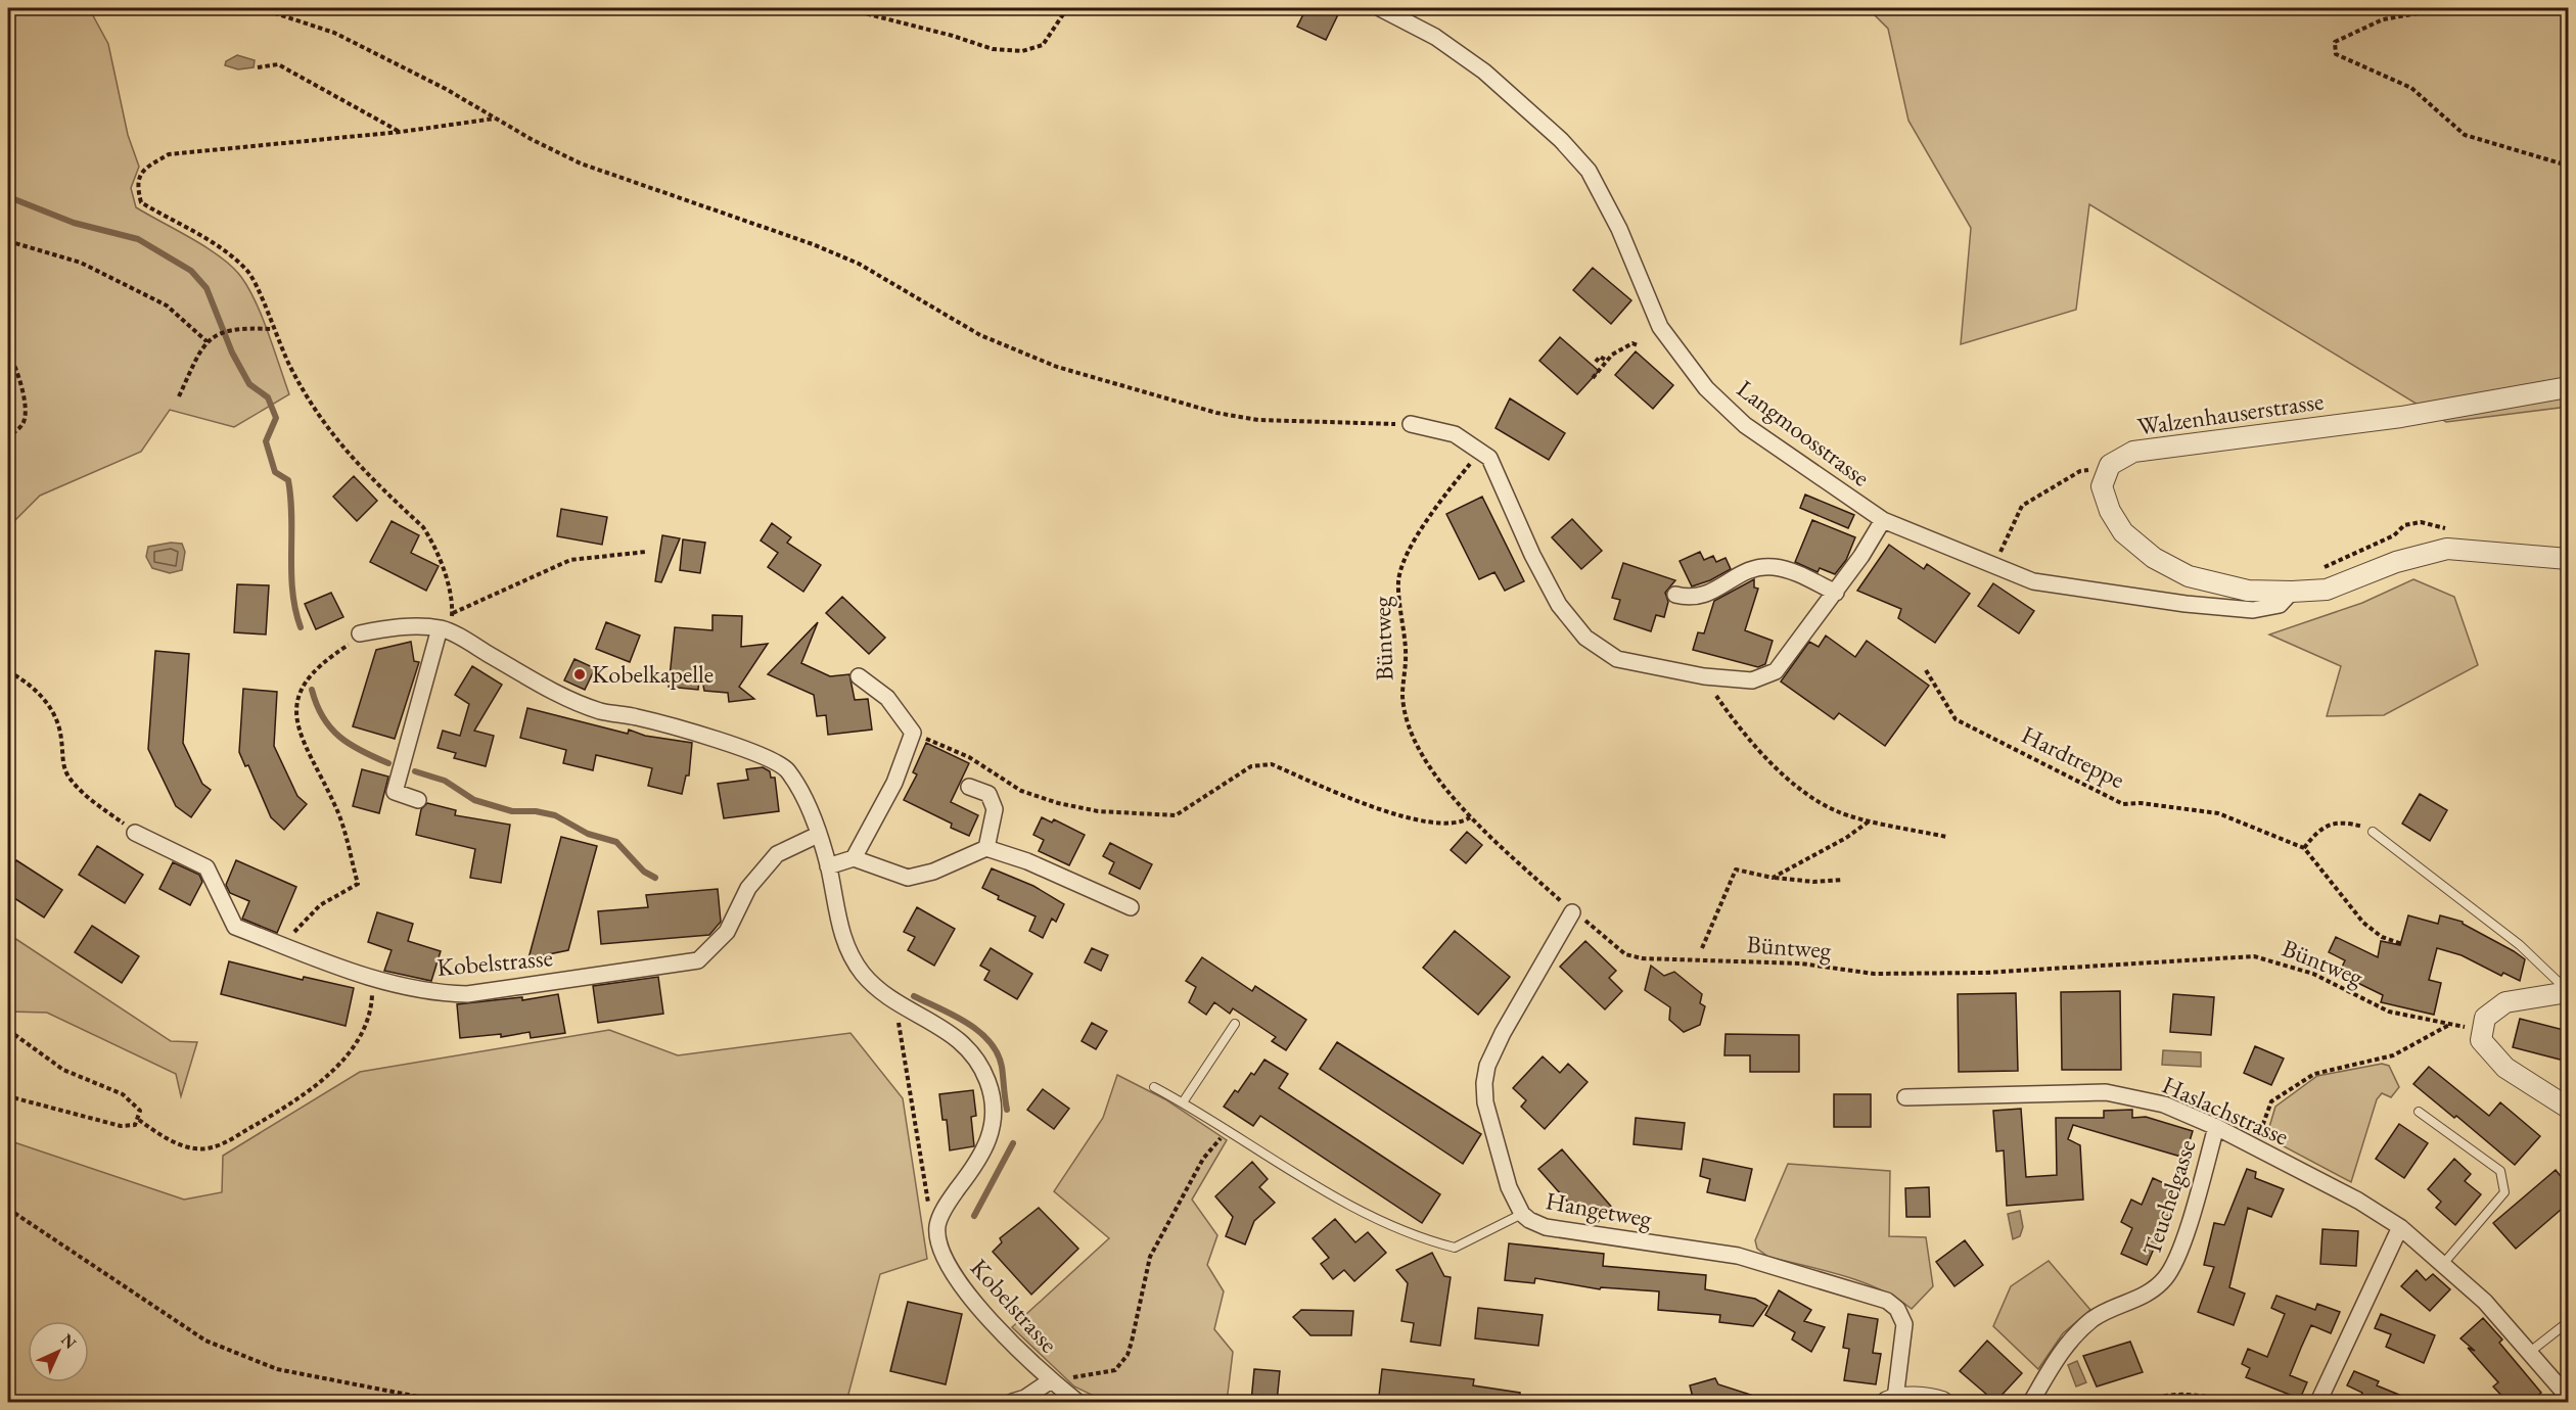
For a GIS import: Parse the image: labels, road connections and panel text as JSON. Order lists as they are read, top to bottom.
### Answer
{
  "streets": {
    "street": [
      "Walzenhauserstrasse",
      "Langmoosstrasse",
      "Kobelstrasse",
      "Haslachstrasse",
      "Teuchelgasse",
      "Hangetweg"
    ],
    "path": ["Büntweg", "Hardtreppe"]
  },
  "crossings": [
    ["Büntweg", "Haslachstrasse"],
    ["Büntweg", "Hangetweg"],
    ["Haslachstrasse", "Teuchelgasse"]
  ],
  "places": ["Kobelkapelle"],
  "north": "top right"
}
